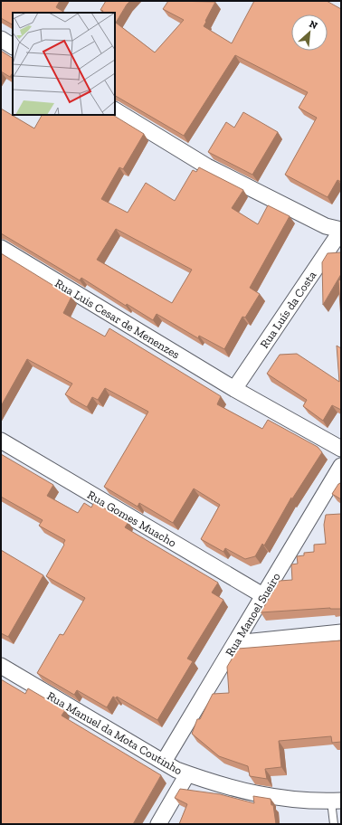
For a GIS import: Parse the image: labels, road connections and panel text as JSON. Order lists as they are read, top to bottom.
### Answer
{
  "streets": {
    "street": [
      "Rua Luís da Costa",
      "Rua Luis Cesar de Menenzes",
      "Rua Gomes Muacho",
      "Rua Manoel Sueiro",
      "Rua Manuel da Mota Coutinho"
    ]
  },
  "crossings": [
    ["Rua Luís da Costa", "Rua Luis Cesar de Menenzes"],
    ["Rua Gomes Muacho", "Rua Manoel Sueiro"],
    ["Rua Manoel Sueiro", "Rua Manuel da Mota Coutinho"]
  ],
  "north": "top right"
}
